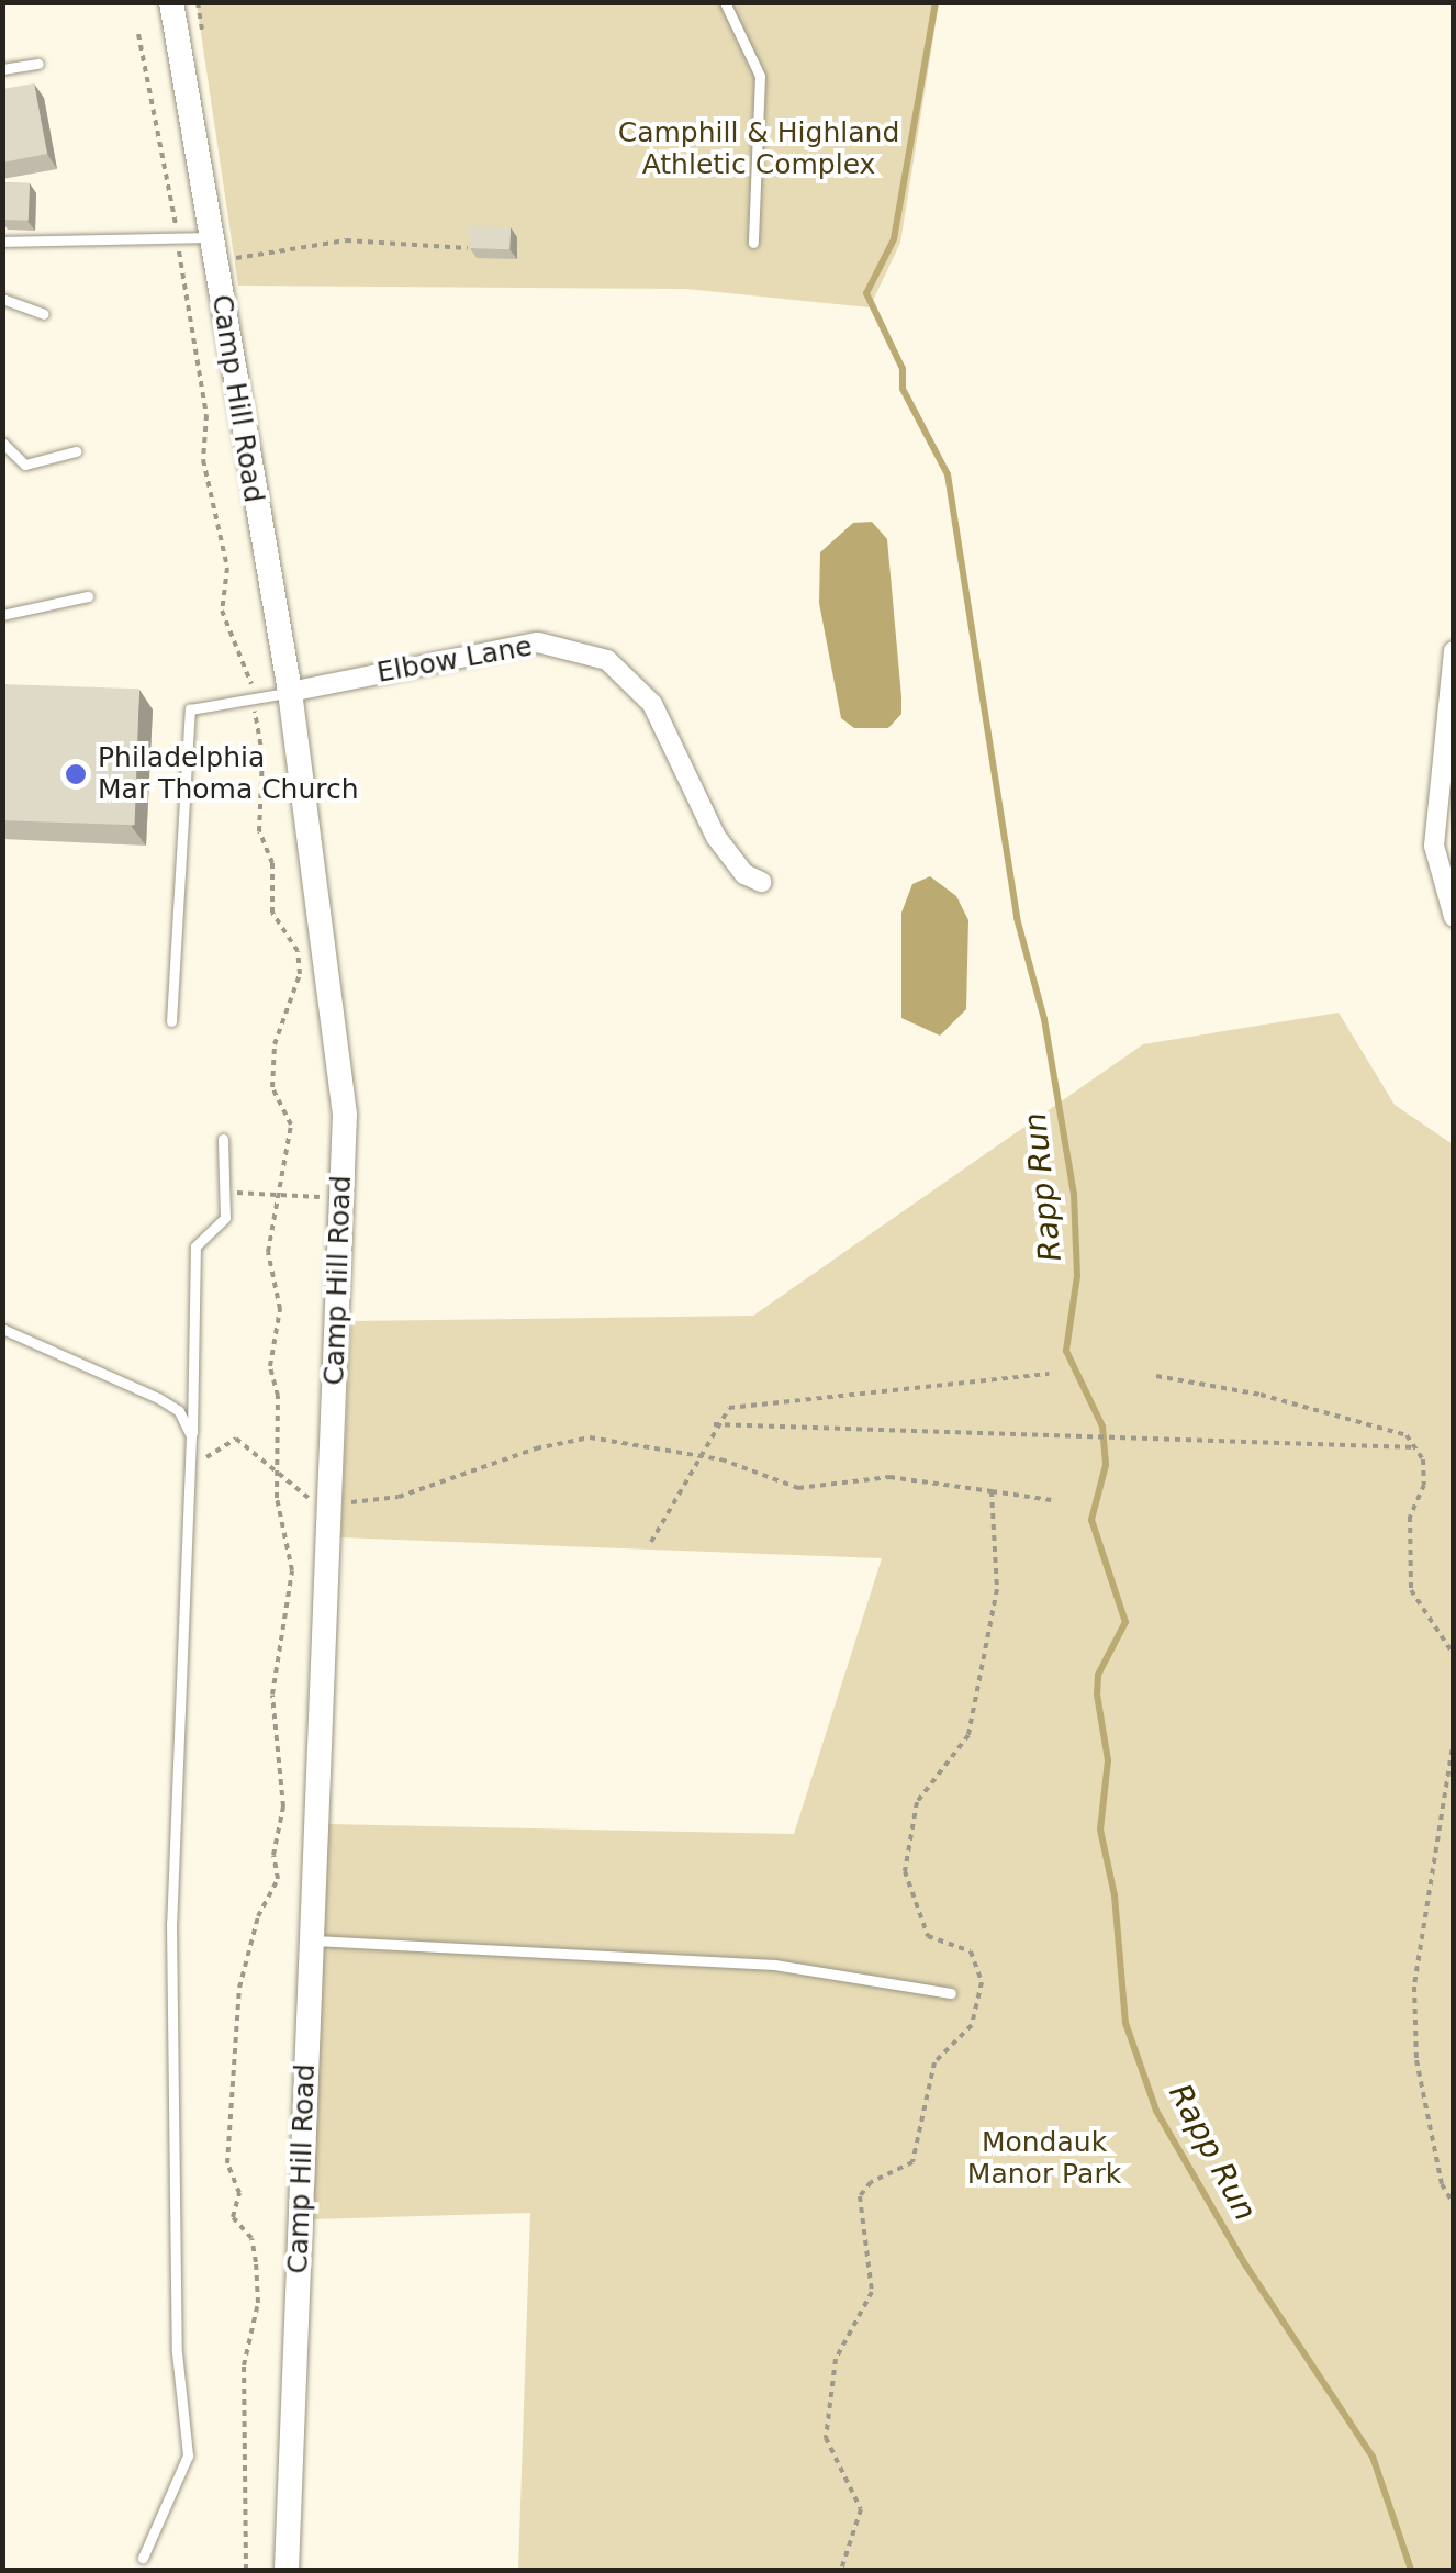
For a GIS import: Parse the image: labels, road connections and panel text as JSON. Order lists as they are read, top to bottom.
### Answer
{
  "streets": {
    "street": ["Camp Hill Road", "Elbow Lane"]
  },
  "crossings": [
    ["Camp Hill Road", "Elbow Lane"]
  ],
  "water": ["Rapp Run"],
  "parks": ["Camphill & Highland Athletic Complex", "Mondauk Manor Park"],
  "places": ["Philadelphia Mar Thoma Church"]
}
